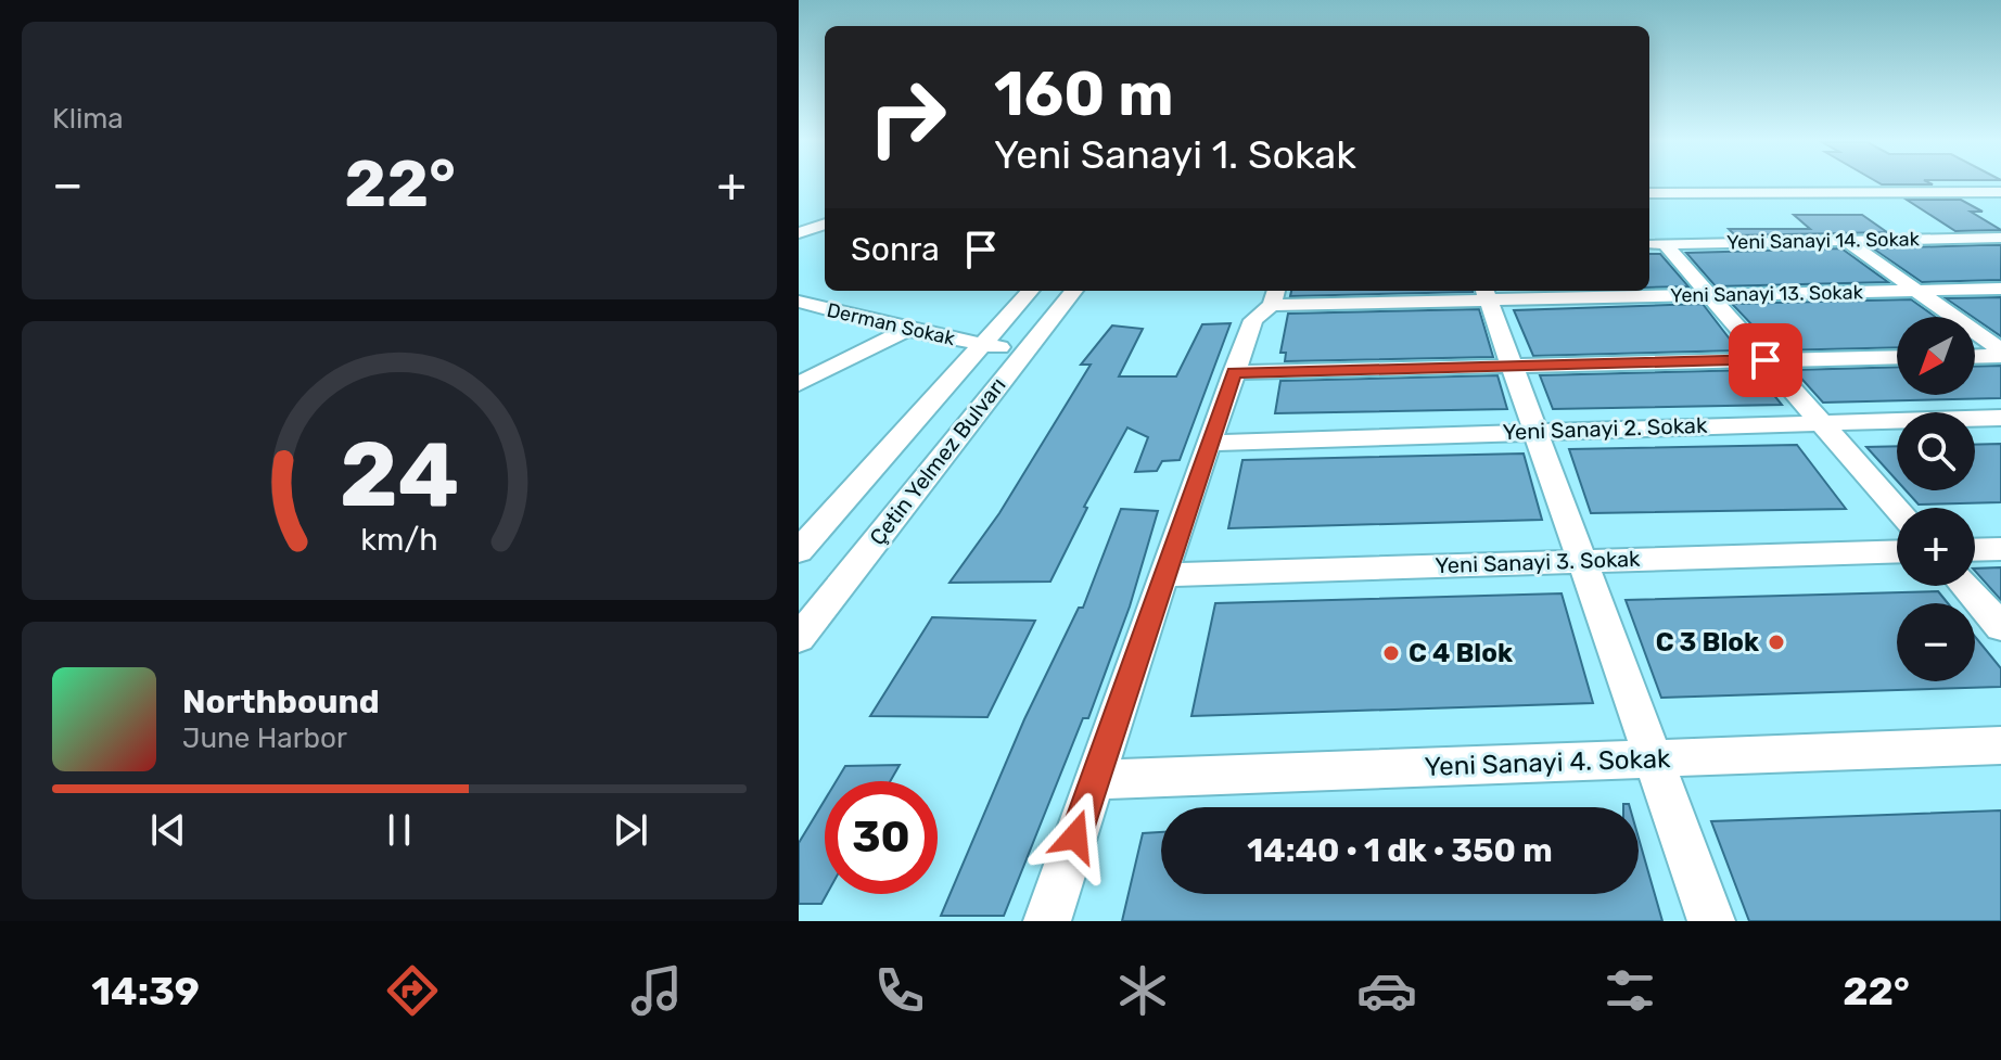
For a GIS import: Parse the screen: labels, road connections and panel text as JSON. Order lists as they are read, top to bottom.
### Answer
{
  "streets": {
    "street": [
      "Yeni Sanayi 14. Sokak",
      "Yeni Sanayi 13. Sokak",
      "Derman Sokak",
      "Yeni Sanayi 2. Sokak",
      "Çetin Yelmez Bulvarı",
      "Yeni Sanayi 3. Sokak",
      "Yeni Sanayi 4. Sokak"
    ]
  },
  "crossings": [
    ["Derman Sokak", "Çetin Yelmez Bulvarı"]
  ],
  "places": ["C 3 Blok", "C 4 Blok"],
  "north": "bottom left",
  "page": {
    "tile": "Klima",
    "turn": ["160 m", "Yeni Sanayi 1. Sokak"],
    "heat": ["−", "22°", "+"],
    "then": "Sonra",
    "map_buttons": ["+", "−"],
    "song": ["Northbound", "June Harbor"],
    "limit": "30",
    "trip": "14:40 · 1 dk · 350 m",
    "tabs": ["14:39", "22°"],
    "gauge": ["24", "km/h"]
  }
}
